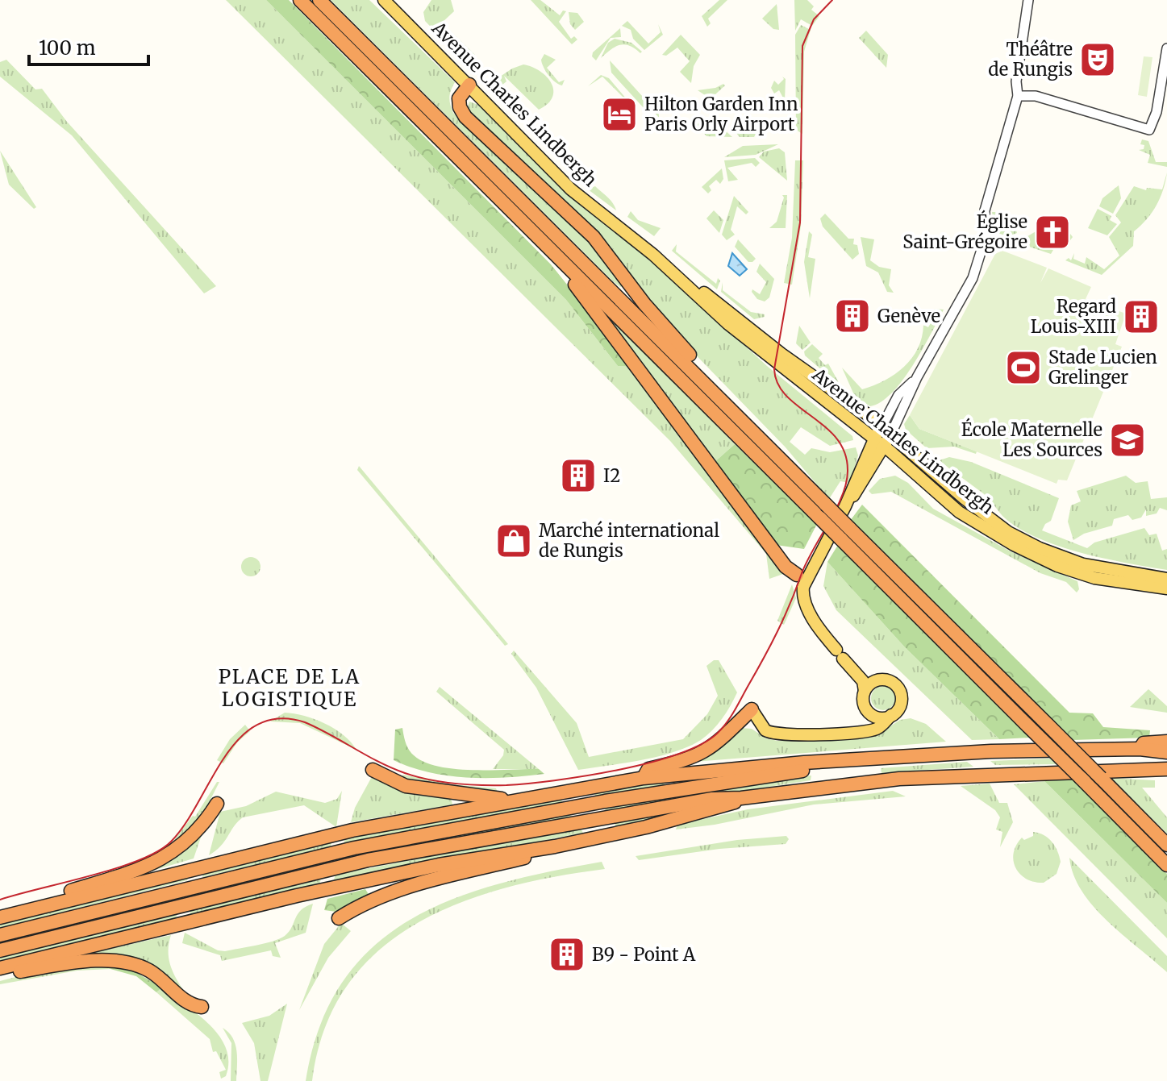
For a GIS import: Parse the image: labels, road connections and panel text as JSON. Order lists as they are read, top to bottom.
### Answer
{
  "streets": {
    "main road": ["Avenue Charles Lindbergh"]
  },
  "districts": ["PLACE DE LA LOGISTIQUE"],
  "places": {
    "theatre": ["Théâtre de Rungis"],
    "hotel": ["Hilton Garden Inn Paris Orly Airport"],
    "church": ["Église Saint-Grégoire"],
    "building": [
      "Genève",
      "Regard Louis-XIII",
      "I2",
      "B9 - Point A"
    ],
    "sports": ["Stade Lucien Grelinger"],
    "school or university": ["École Maternelle Les Sources"],
    "shop": ["Marché international de Rungis"]
  },
  "scale_bar": "100 m"
}
